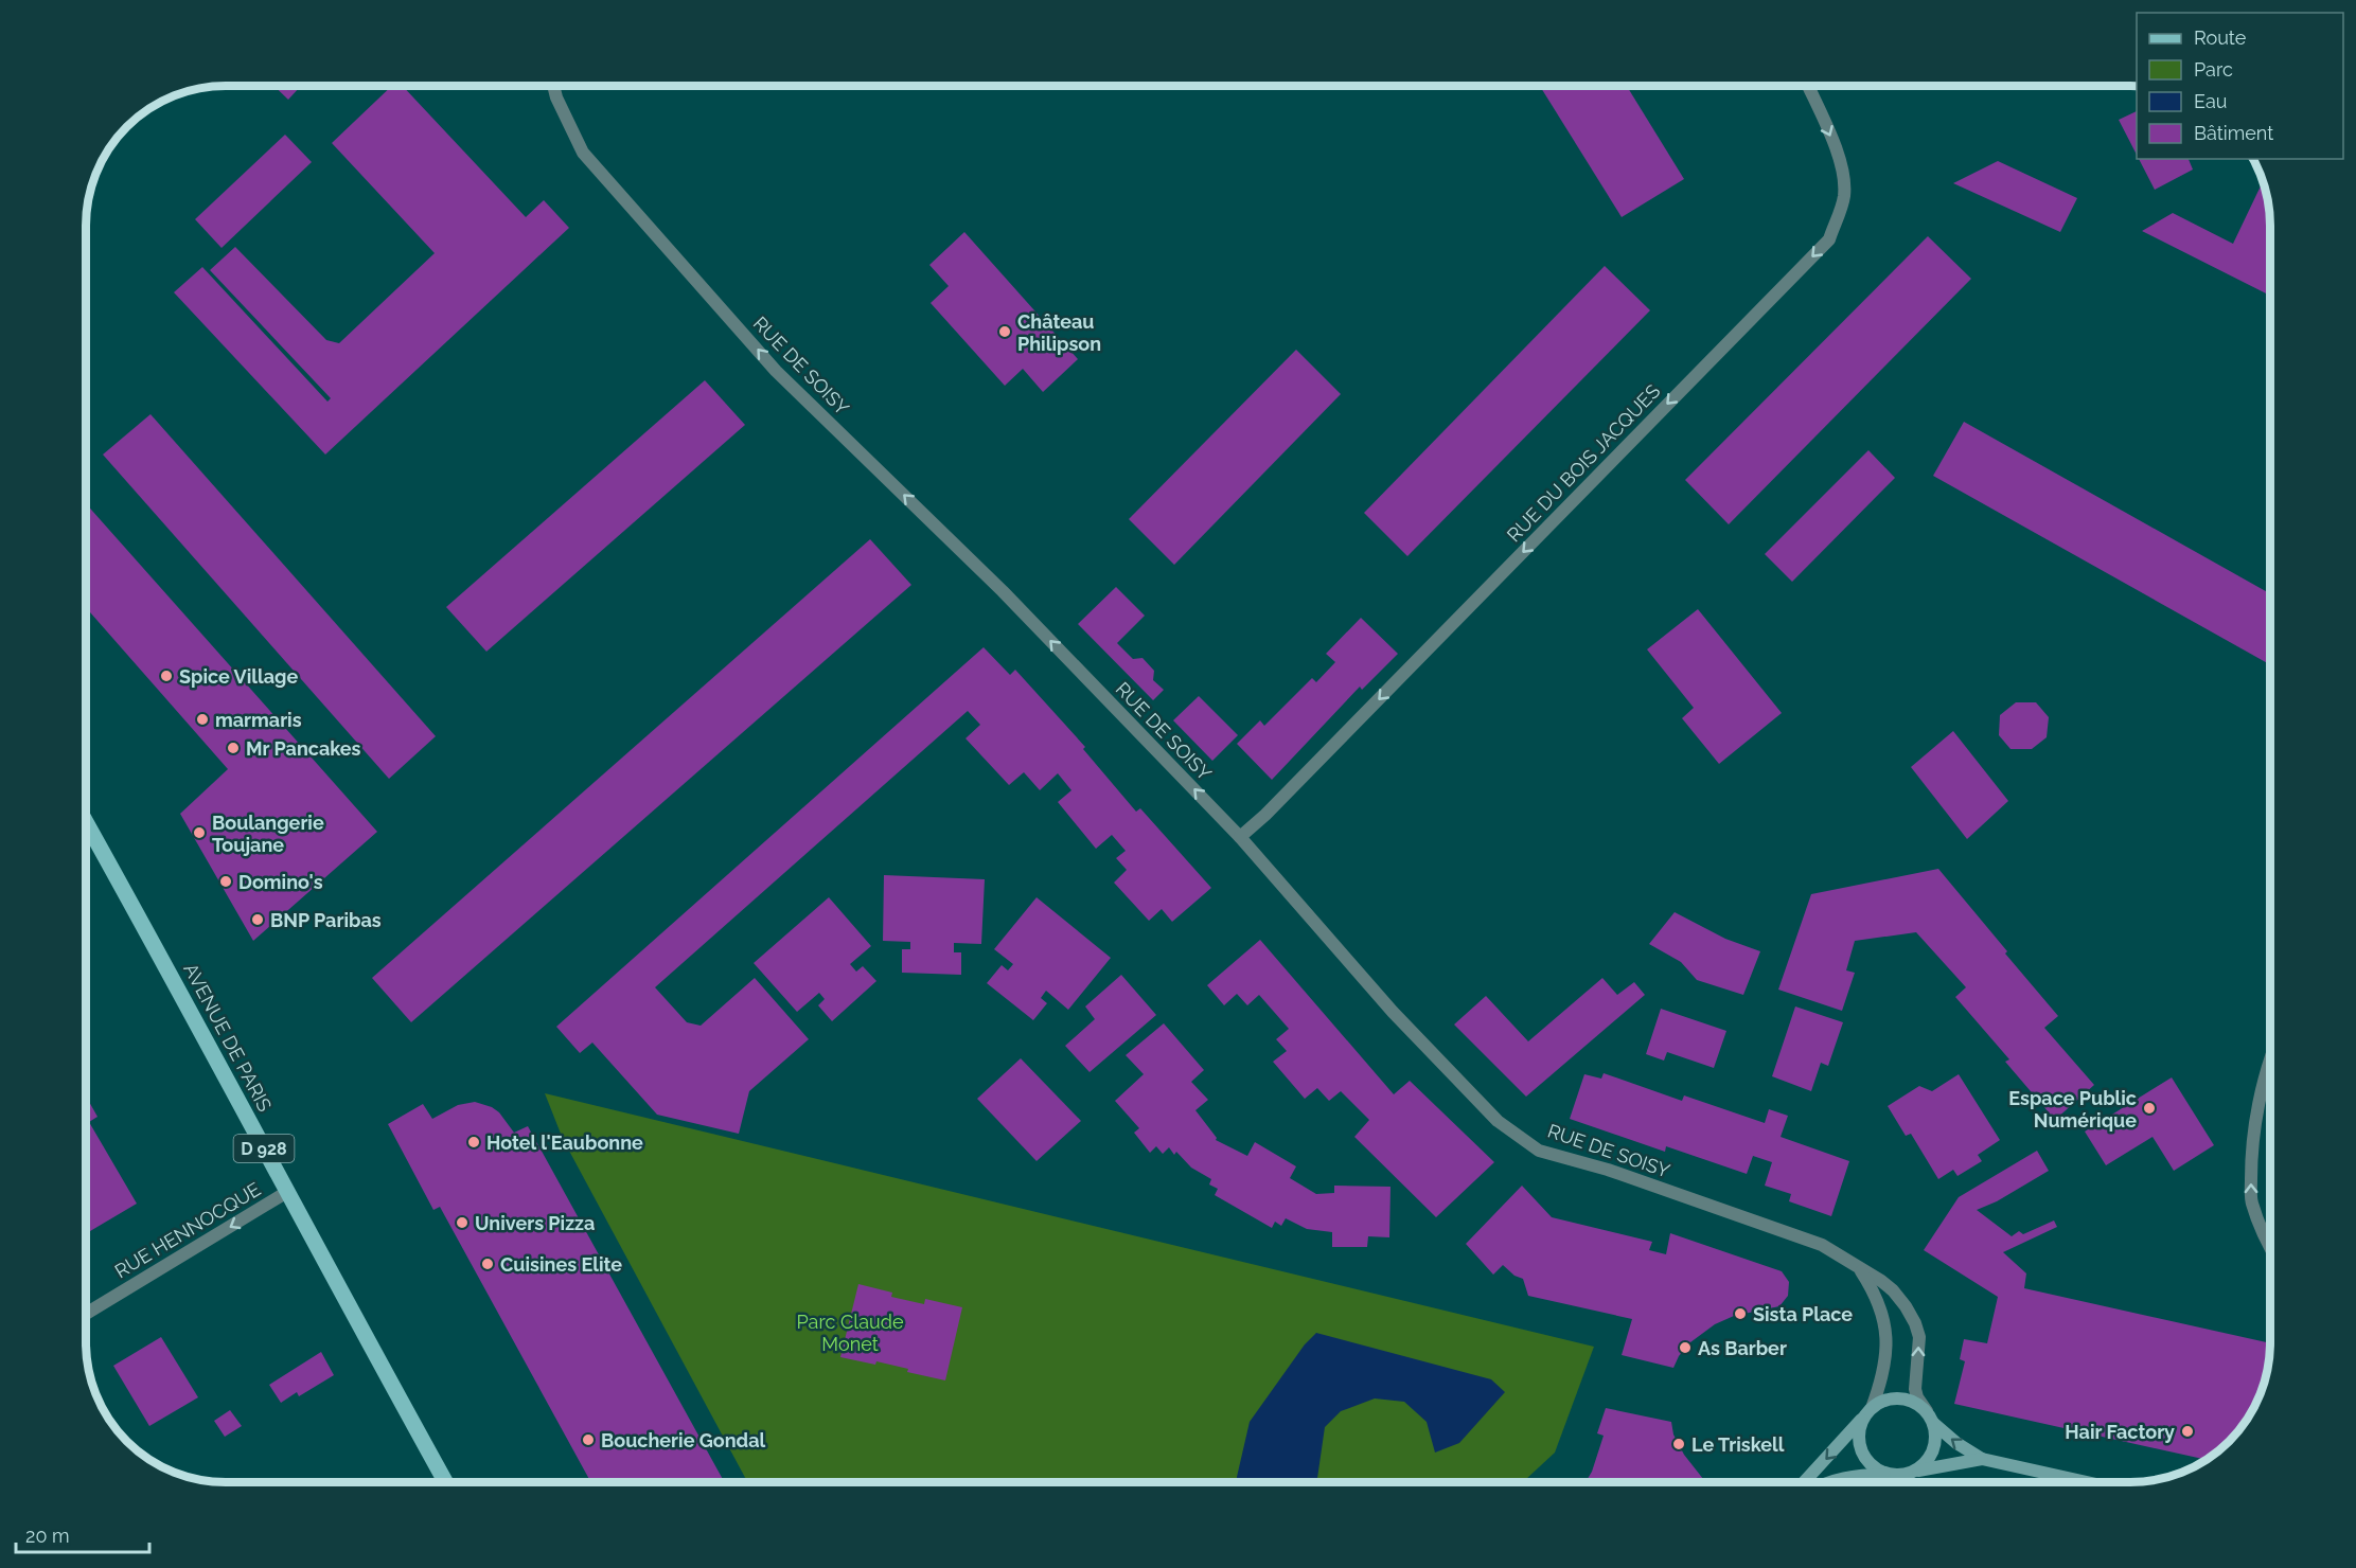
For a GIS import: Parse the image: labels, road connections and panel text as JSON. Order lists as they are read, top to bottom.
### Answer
{
  "streets": {
    "main road": ["AVENUE DE PARIS", "D 928"],
    "street": ["RUE DE SOISY", "RUE DU BOIS JACQUES", "RUE HENNOCQUE"]
  },
  "crossings": [
    ["RUE DE SOISY", "RUE DU BOIS JACQUES"],
    ["AVENUE DE PARIS", "RUE HENNOCQUE"]
  ],
  "one_way": ["RUE DE SOISY", "RUE DU BOIS JACQUES", "RUE HENNOCQUE"],
  "parks": ["Parc Claude Monet"],
  "places": [
    "Château Philipson",
    "Spice Village",
    "marmaris",
    "Mr Pancakes",
    "Boulangerie Toujane",
    "Domino's",
    "BNP Paribas",
    "Espace Public Numérique",
    "Hotel l'Eaubonne",
    "Univers Pizza",
    "Cuisines Elite",
    "Sista Place",
    "As Barber",
    "Hair Factory",
    "Boucherie Gondal",
    "Le Triskell"
  ],
  "legend": [
    "Route",
    "Parc",
    "Eau",
    "Bâtiment"
  ],
  "scale_bar": "20 m"
}
